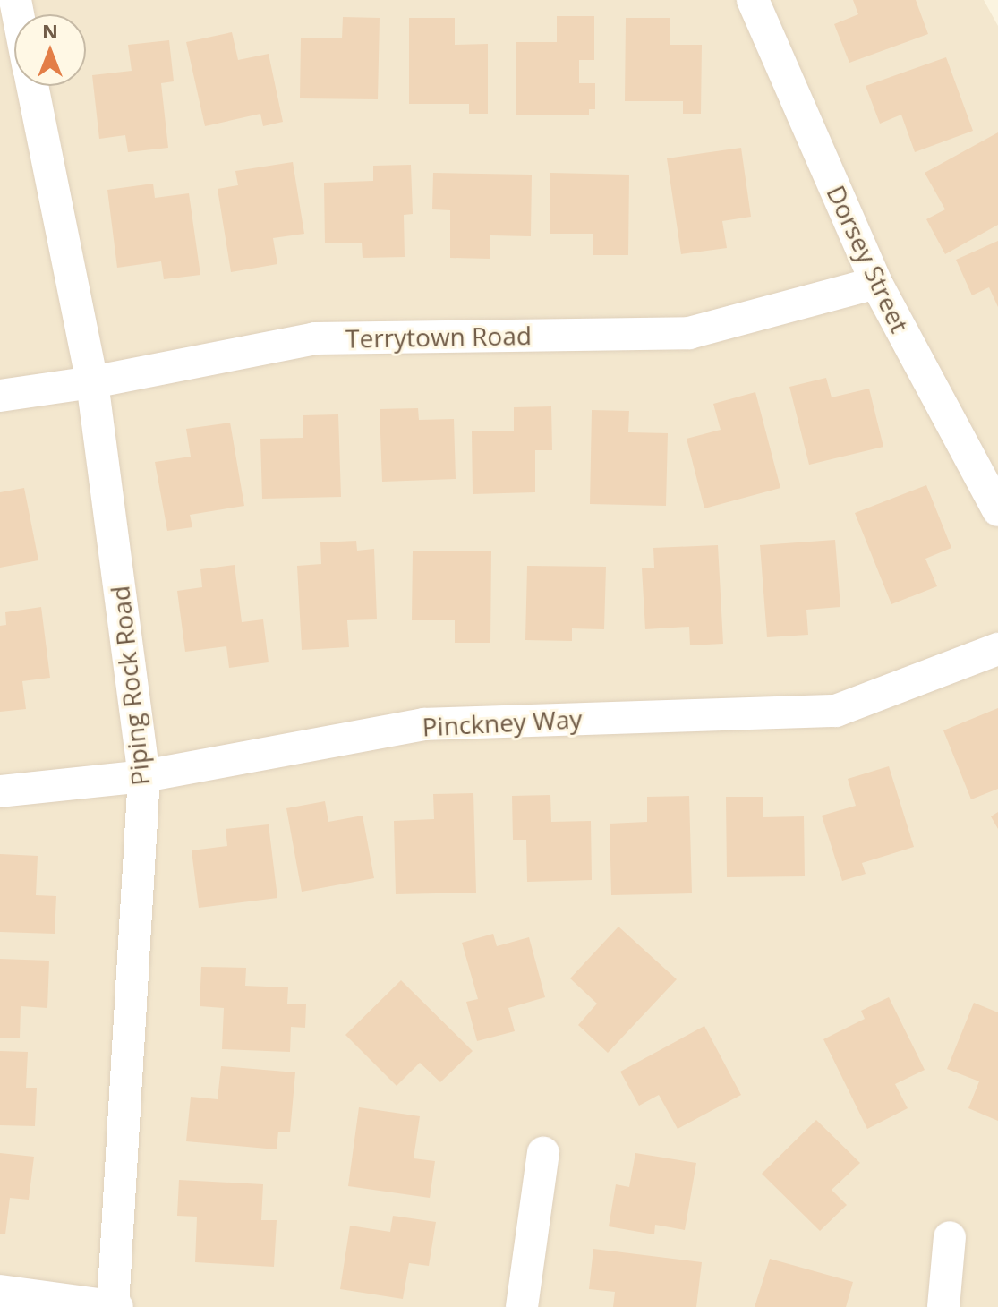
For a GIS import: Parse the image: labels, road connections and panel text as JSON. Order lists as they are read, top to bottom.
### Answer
{
  "streets": {
    "street": [
      "Dorsey Street",
      "Terrytown Road",
      "Piping Rock Road",
      "Pinckney Way"
    ]
  },
  "crossings": [
    ["Dorsey Street", "Terrytown Road"],
    ["Terrytown Road", "Piping Rock Road"],
    ["Piping Rock Road", "Pinckney Way"]
  ],
  "north": "top"
}
